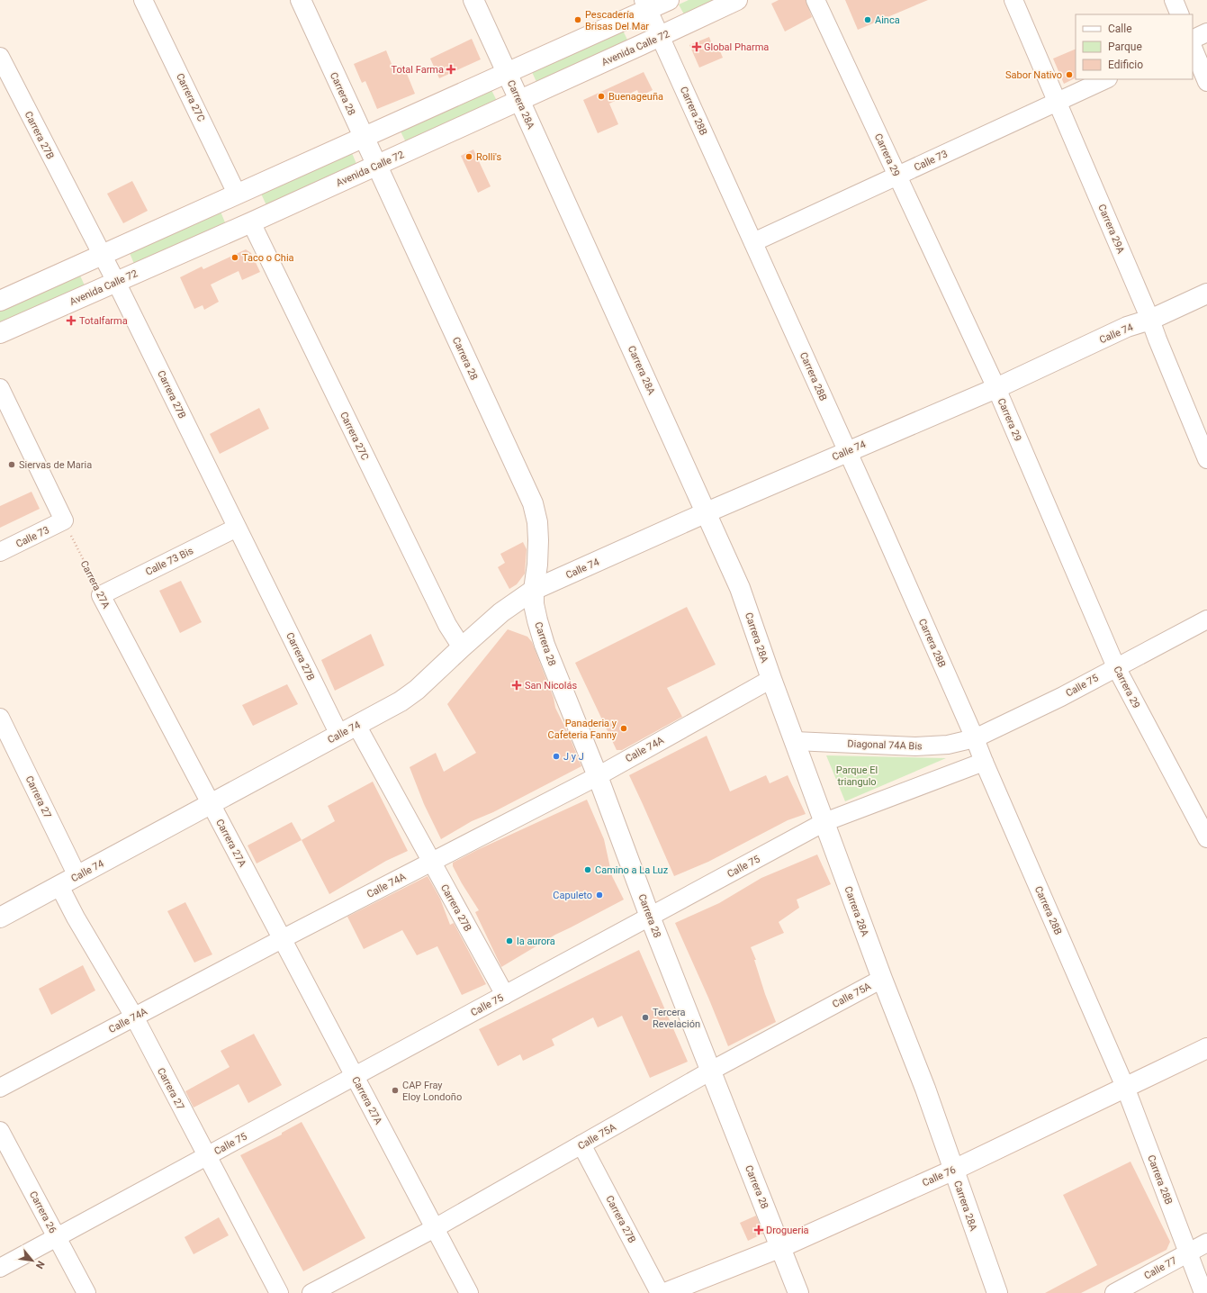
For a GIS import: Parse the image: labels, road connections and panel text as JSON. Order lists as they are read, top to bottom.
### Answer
{
  "streets": {
    "street": [
      "Avenida Calle 72",
      "Carrera 28",
      "Carrera 27C",
      "Carrera 28A",
      "Carrera 28B",
      "Carrera 27B",
      "Carrera 29",
      "Calle 73",
      "Carrera 29A",
      "Calle 74",
      "Calle 73 Bis",
      "Carrera 27A",
      "Calle 75",
      "Diagonal 74A Bis",
      "Calle 74A",
      "Carrera 27",
      "Calle 75A",
      "Calle 76",
      "Carrera 26",
      "Calle 77"
    ]
  },
  "crossings": [
    ["Avenida Calle 72", "Carrera 28"],
    ["Avenida Calle 72", "Carrera 27C"],
    ["Avenida Calle 72", "Carrera 28A"],
    ["Avenida Calle 72", "Carrera 28B"],
    ["Avenida Calle 72", "Carrera 27B"],
    ["Carrera 28", "Calle 74"],
    ["Carrera 28", "Calle 75"],
    ["Carrera 28", "Calle 74A"],
    ["Carrera 28", "Calle 75A"],
    ["Carrera 28", "Calle 76"],
    ["Carrera 27C", "Calle 74"],
    ["Carrera 28A", "Calle 74"],
    ["Carrera 28A", "Calle 75"],
    ["Carrera 28A", "Diagonal 74A Bis"],
    ["Carrera 28A", "Calle 74A"],
    ["Carrera 28A", "Calle 75A"],
    ["Carrera 28A", "Calle 76"],
    ["Carrera 28B", "Calle 73"],
    ["Carrera 28B", "Calle 74"],
    ["Carrera 28B", "Calle 75"],
    ["Carrera 28B", "Diagonal 74A Bis"],
    ["Carrera 28B", "Calle 76"],
    ["Carrera 28B", "Calle 77"],
    ["Carrera 27B", "Calle 74"],
    ["Carrera 27B", "Calle 73 Bis"],
    ["Carrera 27B", "Calle 75"],
    ["Carrera 27B", "Calle 74A"],
    ["Carrera 27B", "Calle 75A"],
    ["Carrera 29", "Calle 73"],
    ["Carrera 29", "Calle 74"],
    ["Carrera 29", "Calle 75"],
    ["Calle 73", "Carrera 29A"],
    ["Calle 73", "Carrera 27A"],
    ["Carrera 29A", "Calle 74"],
    ["Calle 74", "Carrera 27A"],
    ["Calle 74", "Carrera 27"],
    ["Calle 73 Bis", "Carrera 27A"],
    ["Carrera 27A", "Calle 75"],
    ["Carrera 27A", "Calle 74A"],
    ["Carrera 27A", "Calle 75A"],
    ["Calle 75", "Diagonal 74A Bis"],
    ["Calle 75", "Carrera 27"],
    ["Calle 75", "Carrera 26"],
    ["Calle 74A", "Carrera 27"]
  ],
  "parks": ["Parque El triangulo"],
  "places": {
    "other": [
      "Pescadería Brisas Del Mar",
      "Ainca",
      "Sabor Nativo",
      "Buenageuña",
      "Rolli's",
      "Taco o Chia",
      "Siervas de Maria",
      "Panaderia y Cafeteria Fanny",
      "J y J",
      "Camino a La Luz",
      "Capuleto",
      "la aurora",
      "Tercera Revelación",
      "CAP Fray Eloy Londoño"
    ],
    "health": [
      "Global Pharma",
      "Total Farma",
      "Totalfarma",
      "San Nicolás",
      "Drogueria"
    ]
  },
  "legend": ["Calle", "Parque", "Edificio"],
  "north": "bottom right"
}
